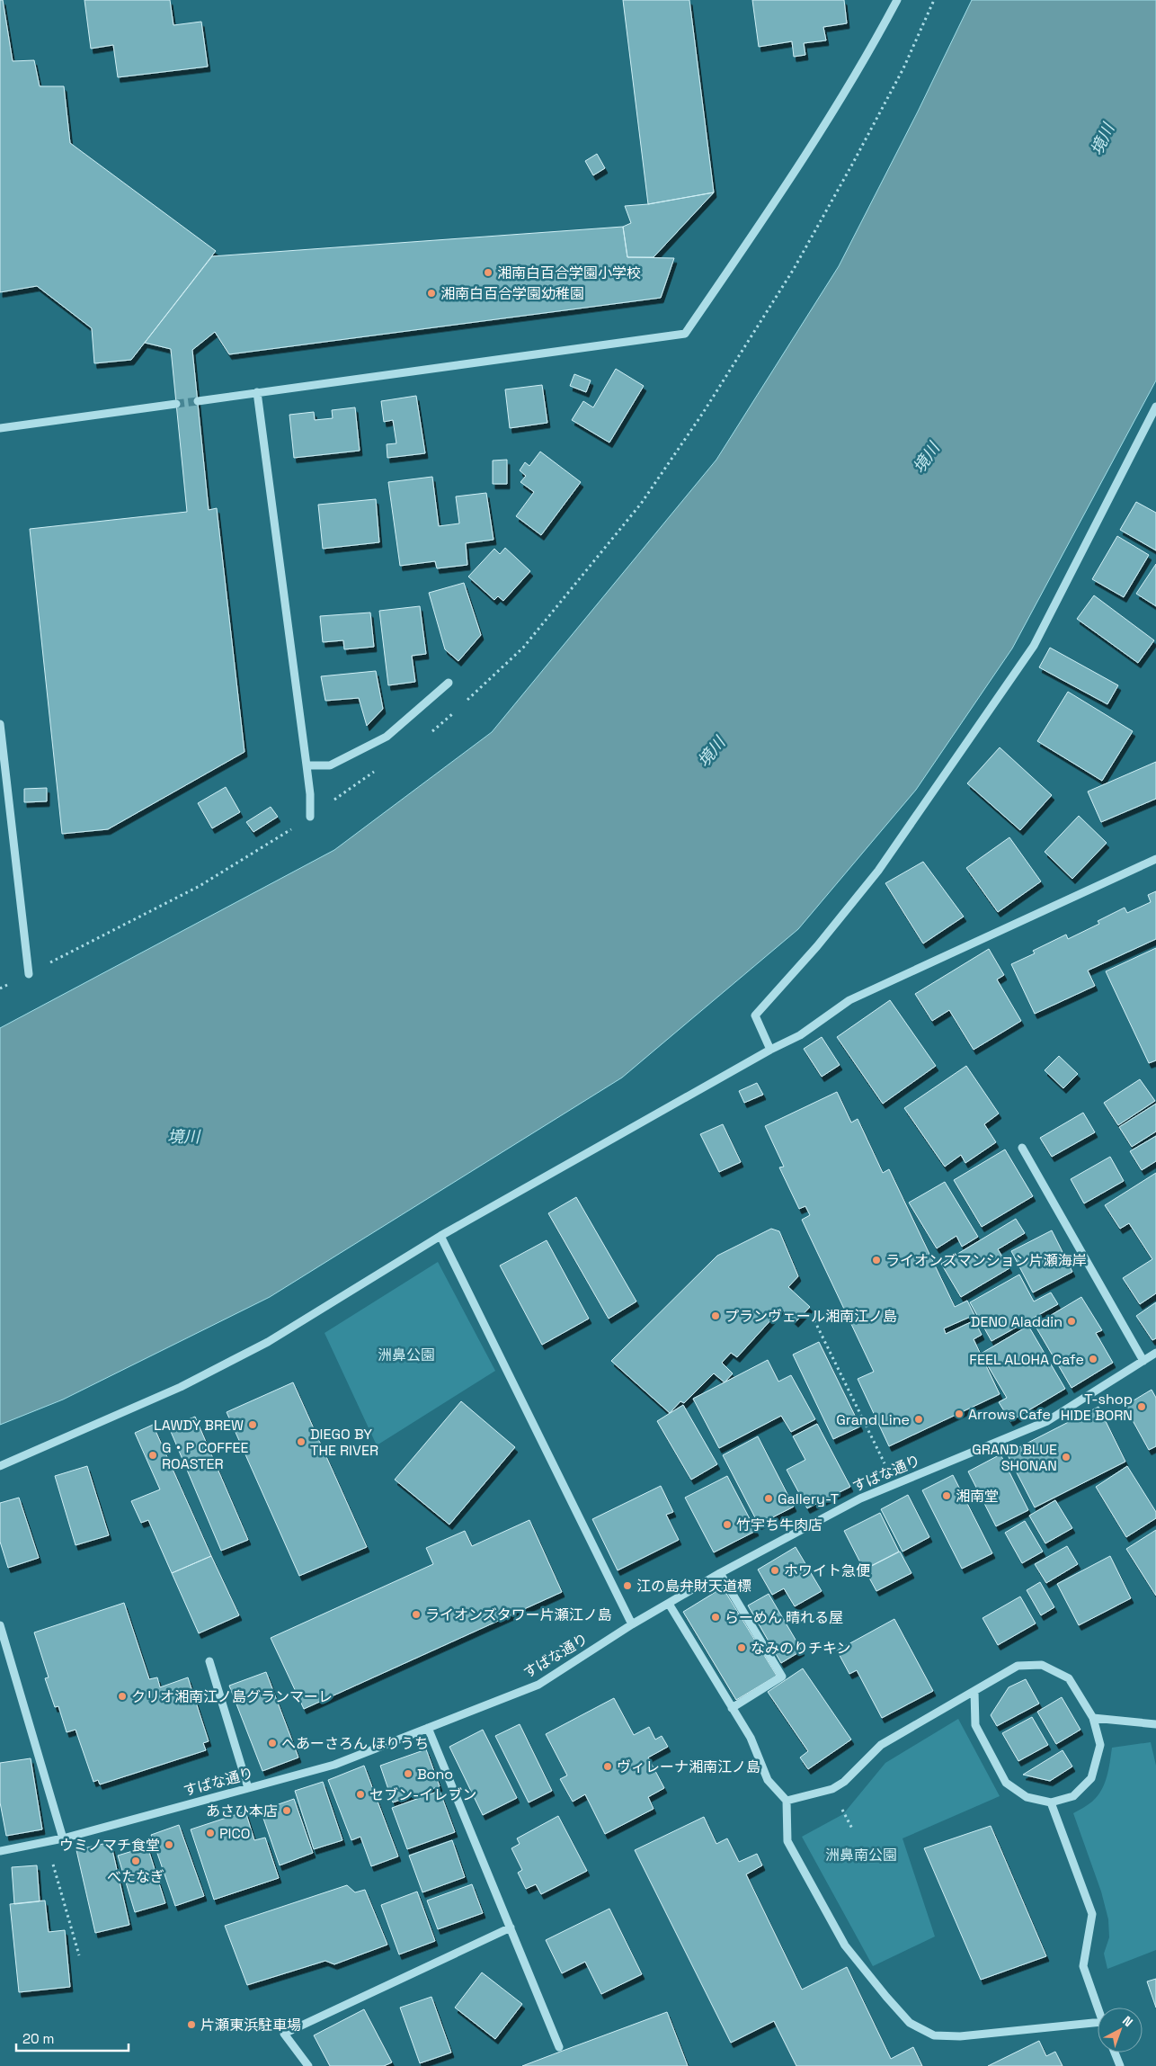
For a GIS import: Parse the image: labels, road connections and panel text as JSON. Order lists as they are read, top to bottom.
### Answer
{
  "streets": {
    "street": ["すばな通り"]
  },
  "water": ["境川"],
  "parks": ["洲鼻公園", "洲鼻南公園"],
  "places": [
    "湘南白百合学園小学校",
    "湘南白百合学園幼稚園",
    "ライオンズマンション片瀬海岸",
    "プランヴェール湘南江ノ島",
    "DENO Aladdin",
    "FEEL ALOHA Cafe",
    "T-shop HIDE BORN",
    "Arrows Cafe",
    "Grand Line",
    "LAWDY BREW",
    "DIEGO BY THE RIVER",
    "G・P COFFEE ROASTER",
    "GRAND BLUE SHONAN",
    "湘南堂",
    "Gallery-T",
    "竹宇ち牛肉店",
    "ホワイト急便",
    "江の島弁財天道標",
    "ライオンズタワー片瀬江ノ島",
    "らーめん 晴れる屋",
    "なみのりチキン",
    "クリオ湘南江ノ島グランマーレ",
    "へあーさろん ほりうち",
    "ヴィレーナ湘南江ノ島",
    "Bono",
    "セブン-イレブン",
    "あさひ本店",
    "PICO",
    "ウミノマチ食堂",
    "べたなぎ",
    "片瀬東浜駐車場"
  ],
  "scale_bar": "20 m",
  "north": "top right"
}
